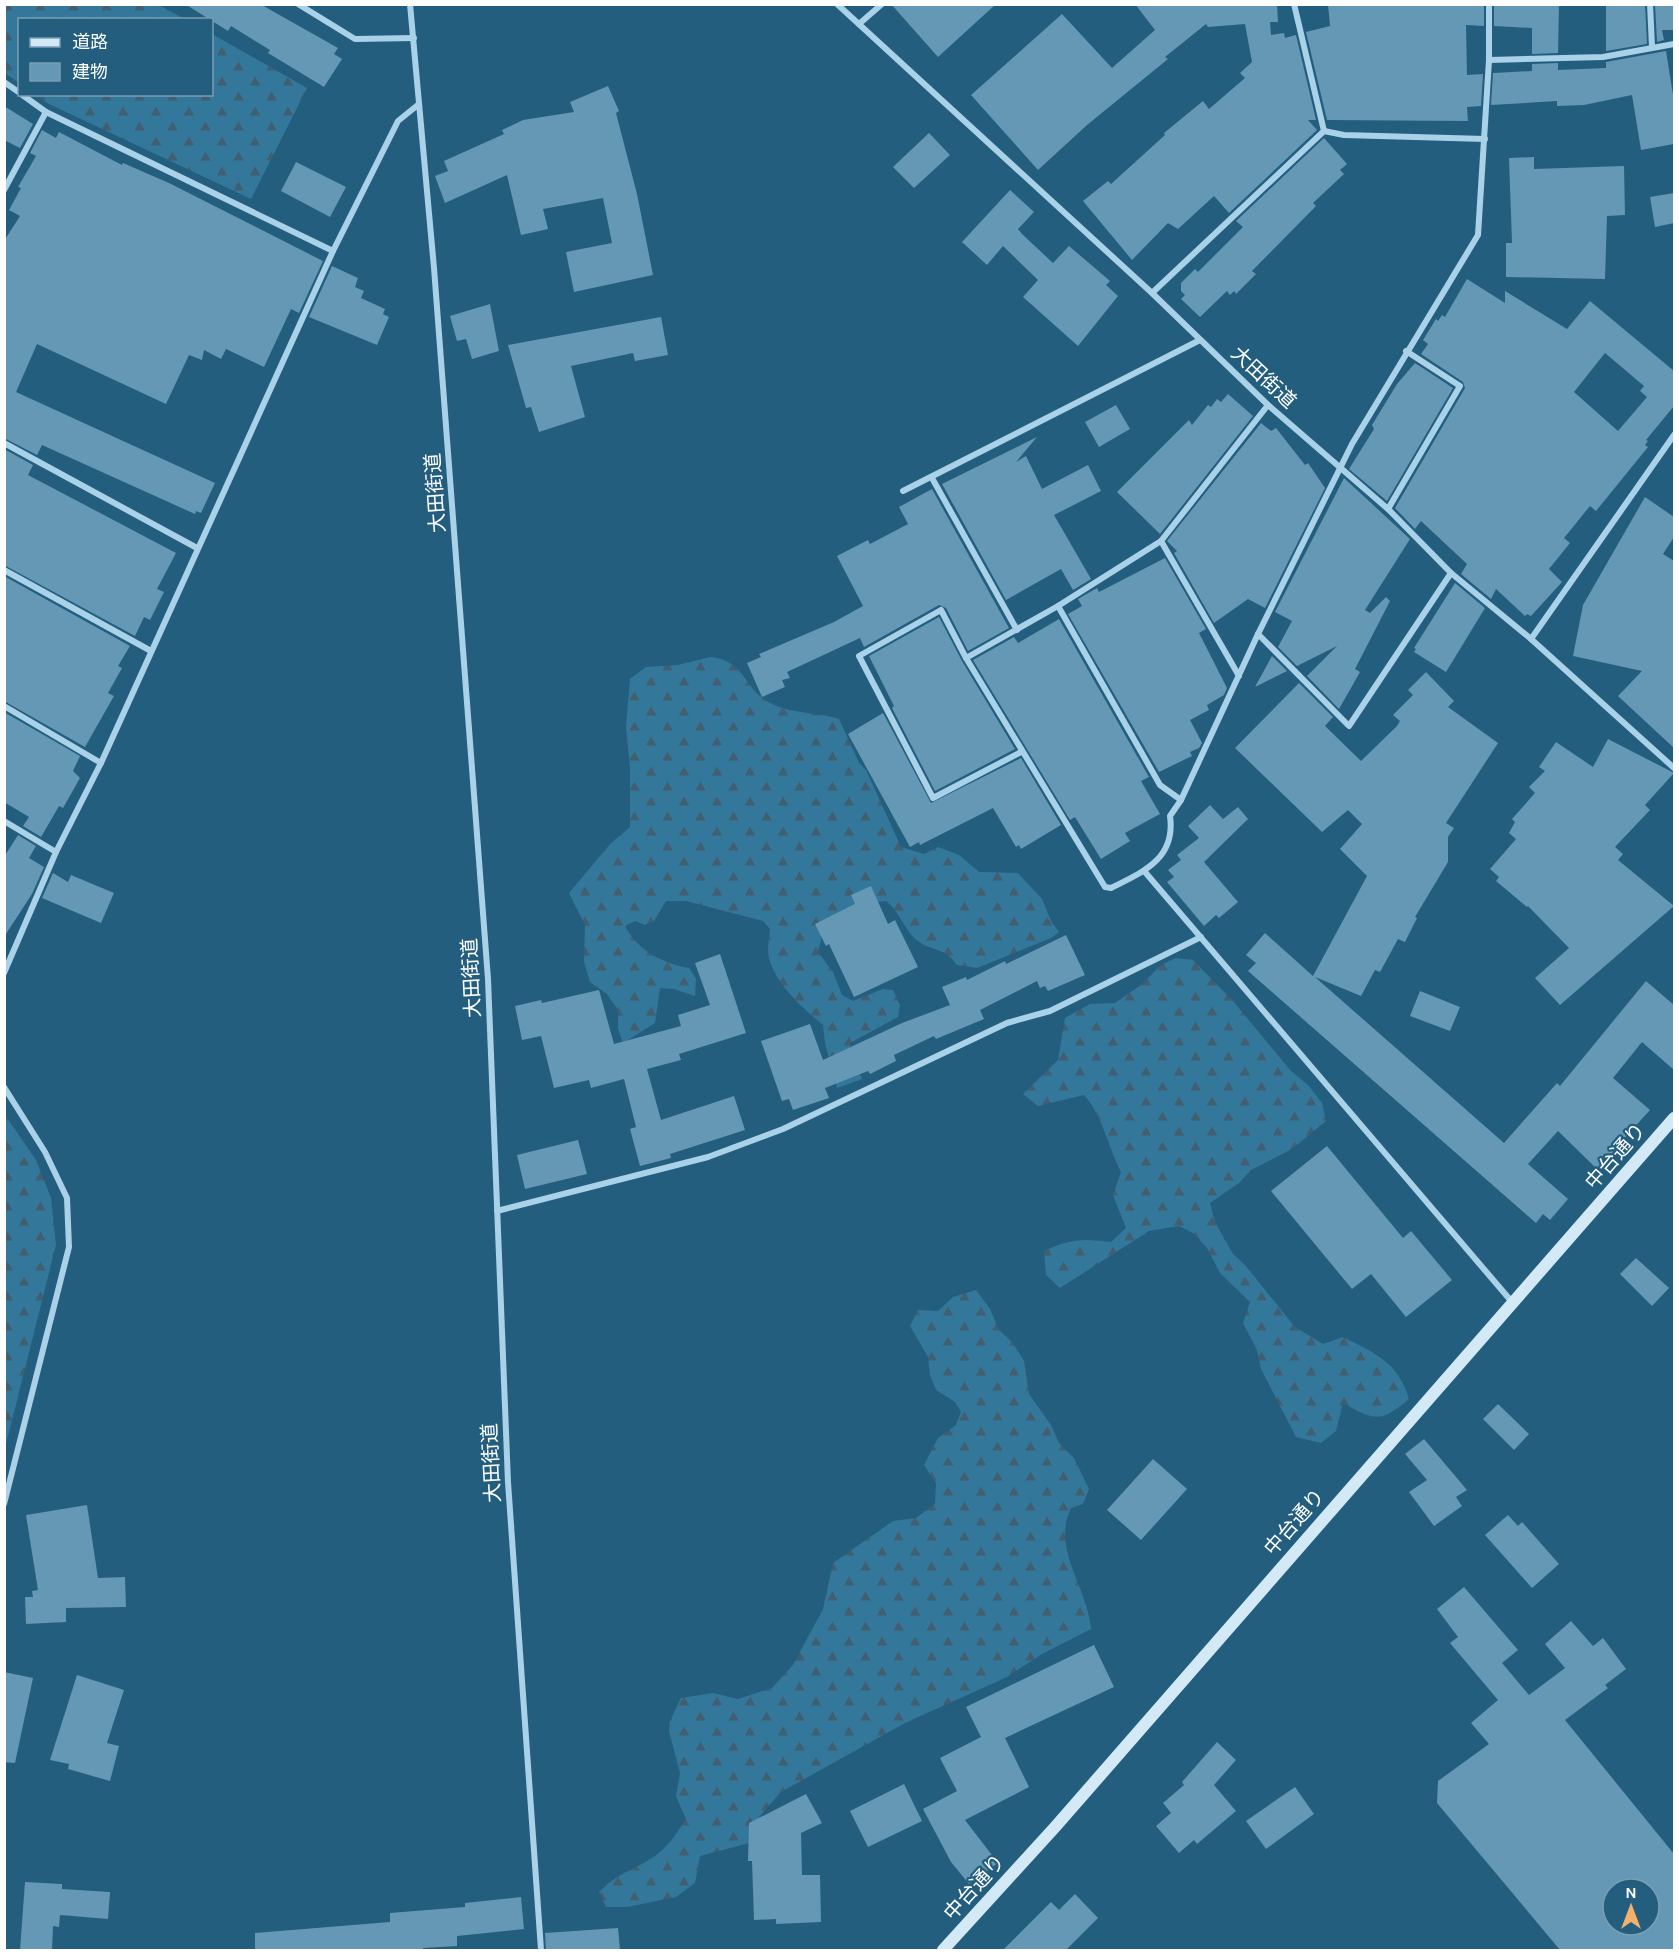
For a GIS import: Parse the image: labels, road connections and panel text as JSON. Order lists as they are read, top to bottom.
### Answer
{
  "streets": {
    "street": ["大田街道", "中台通り"]
  },
  "legend": ["道路", "建物"],
  "north": "top"
}
